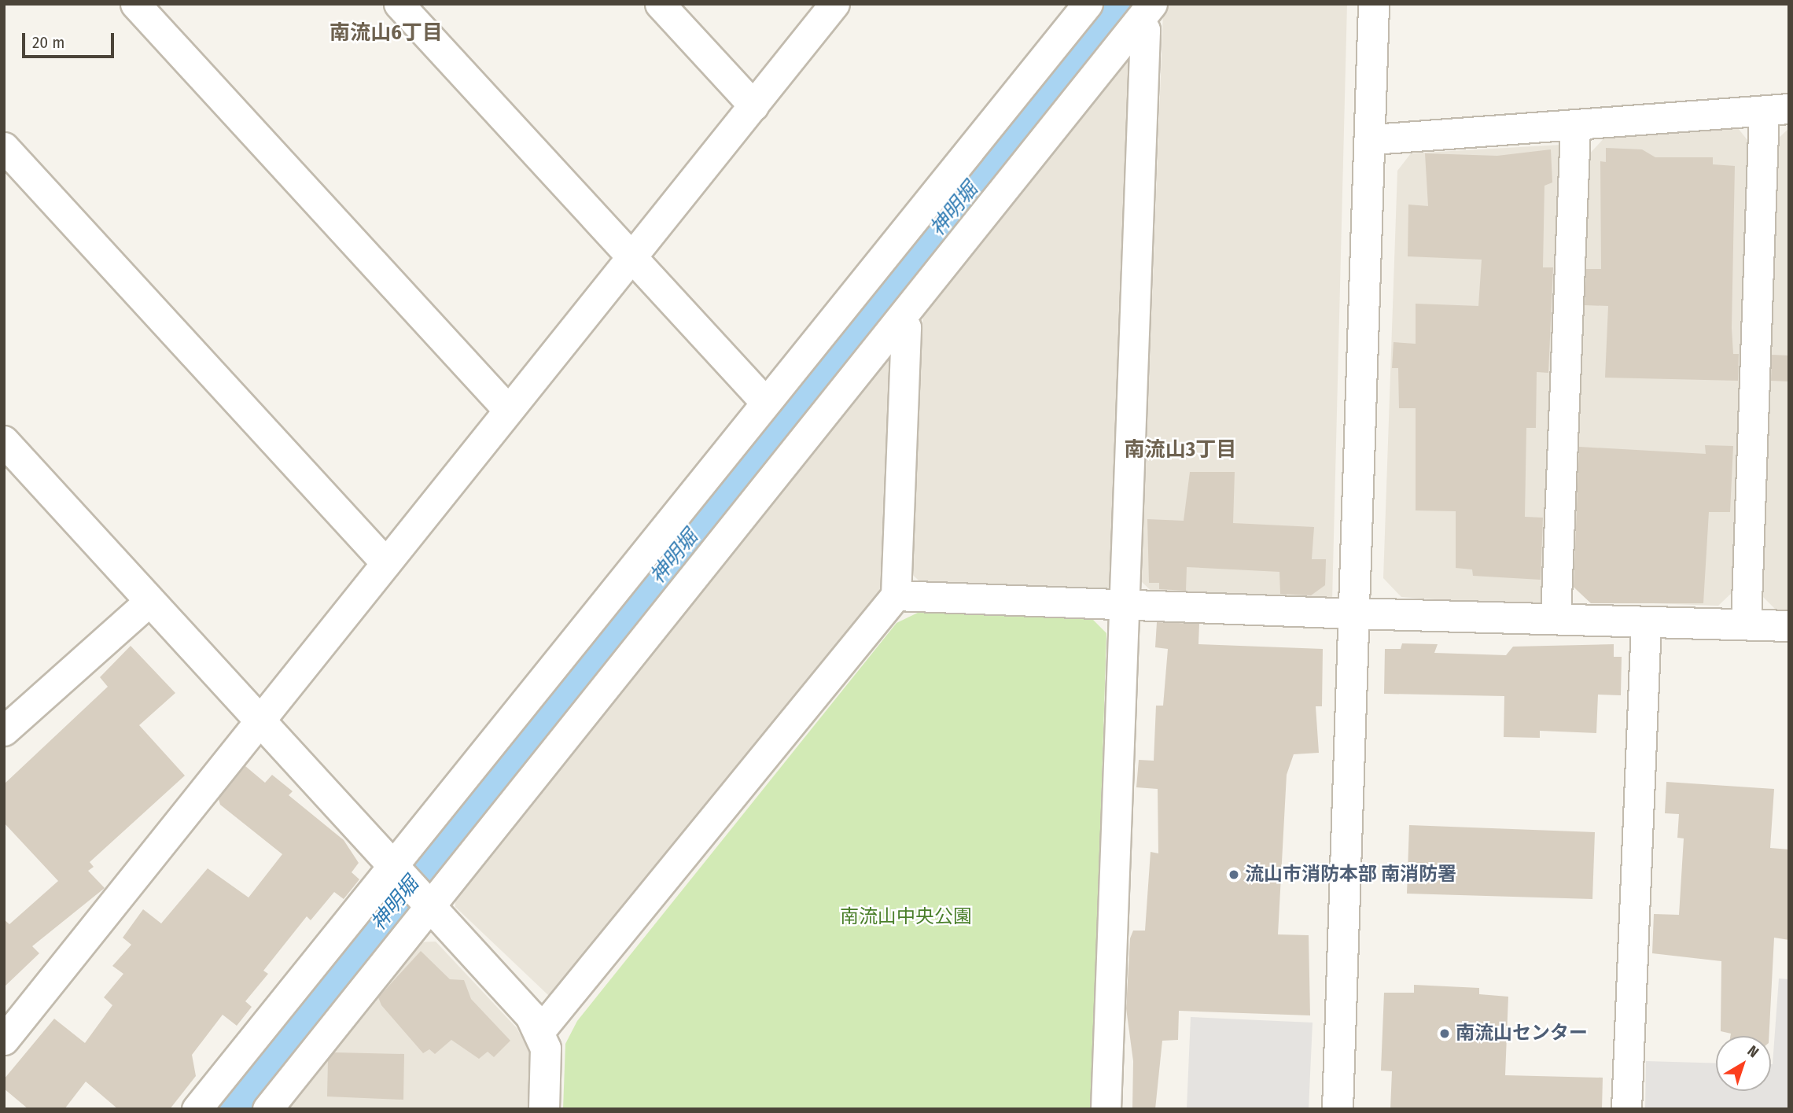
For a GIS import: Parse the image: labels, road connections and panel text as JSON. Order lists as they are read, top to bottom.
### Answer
{
  "districts": ["南流山6丁目", "南流山3丁目"],
  "water": ["神明堀"],
  "parks": ["南流山中央公園"],
  "places": ["流山市消防本部 南消防署", "南流山センター"],
  "scale_bar": "20 m",
  "north": "top right"
}
